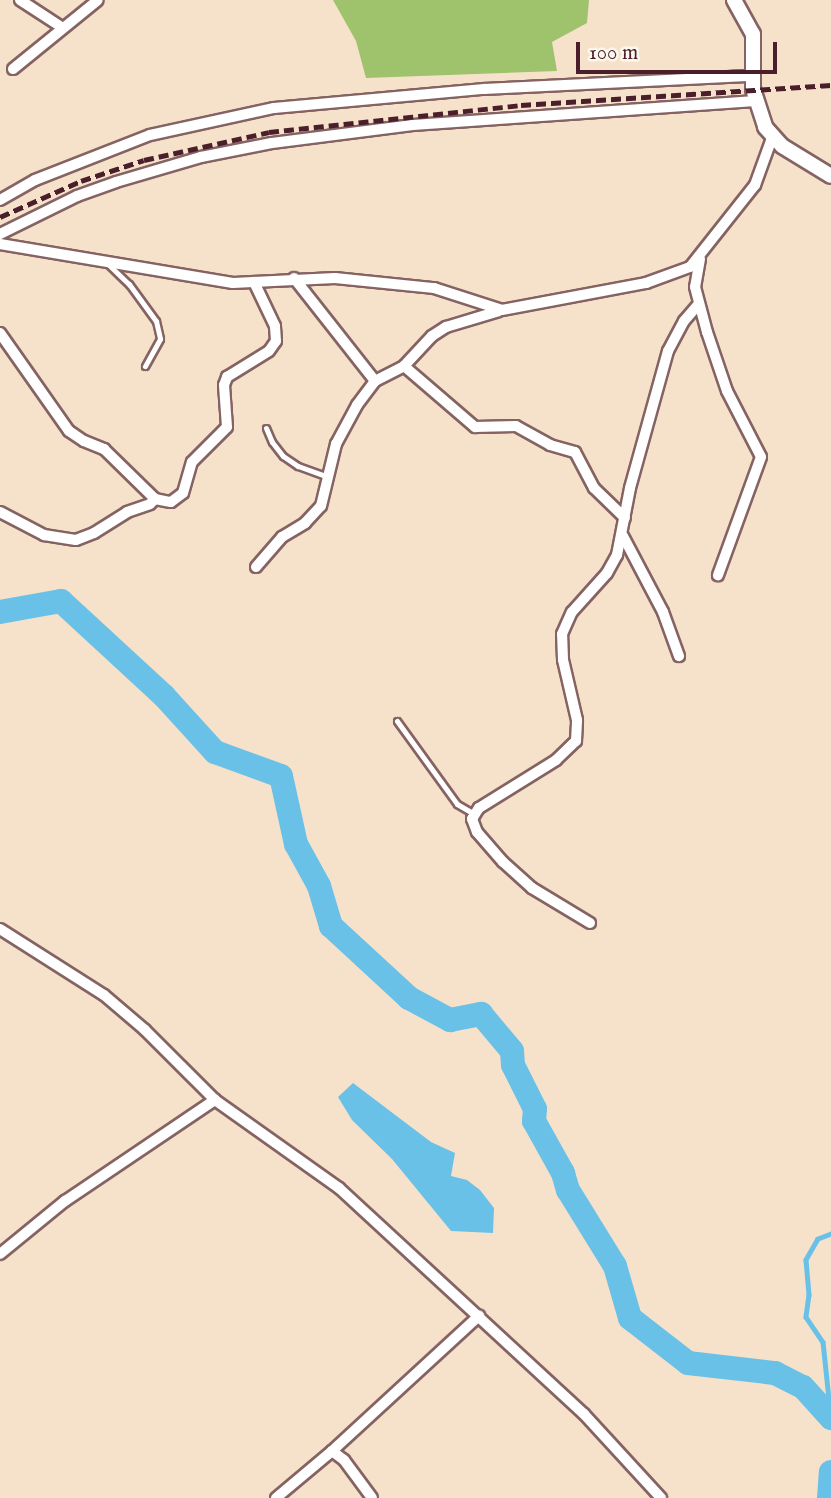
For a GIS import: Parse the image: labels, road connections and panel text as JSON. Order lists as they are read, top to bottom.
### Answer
{
  "scale_bar": "100 m"
}
